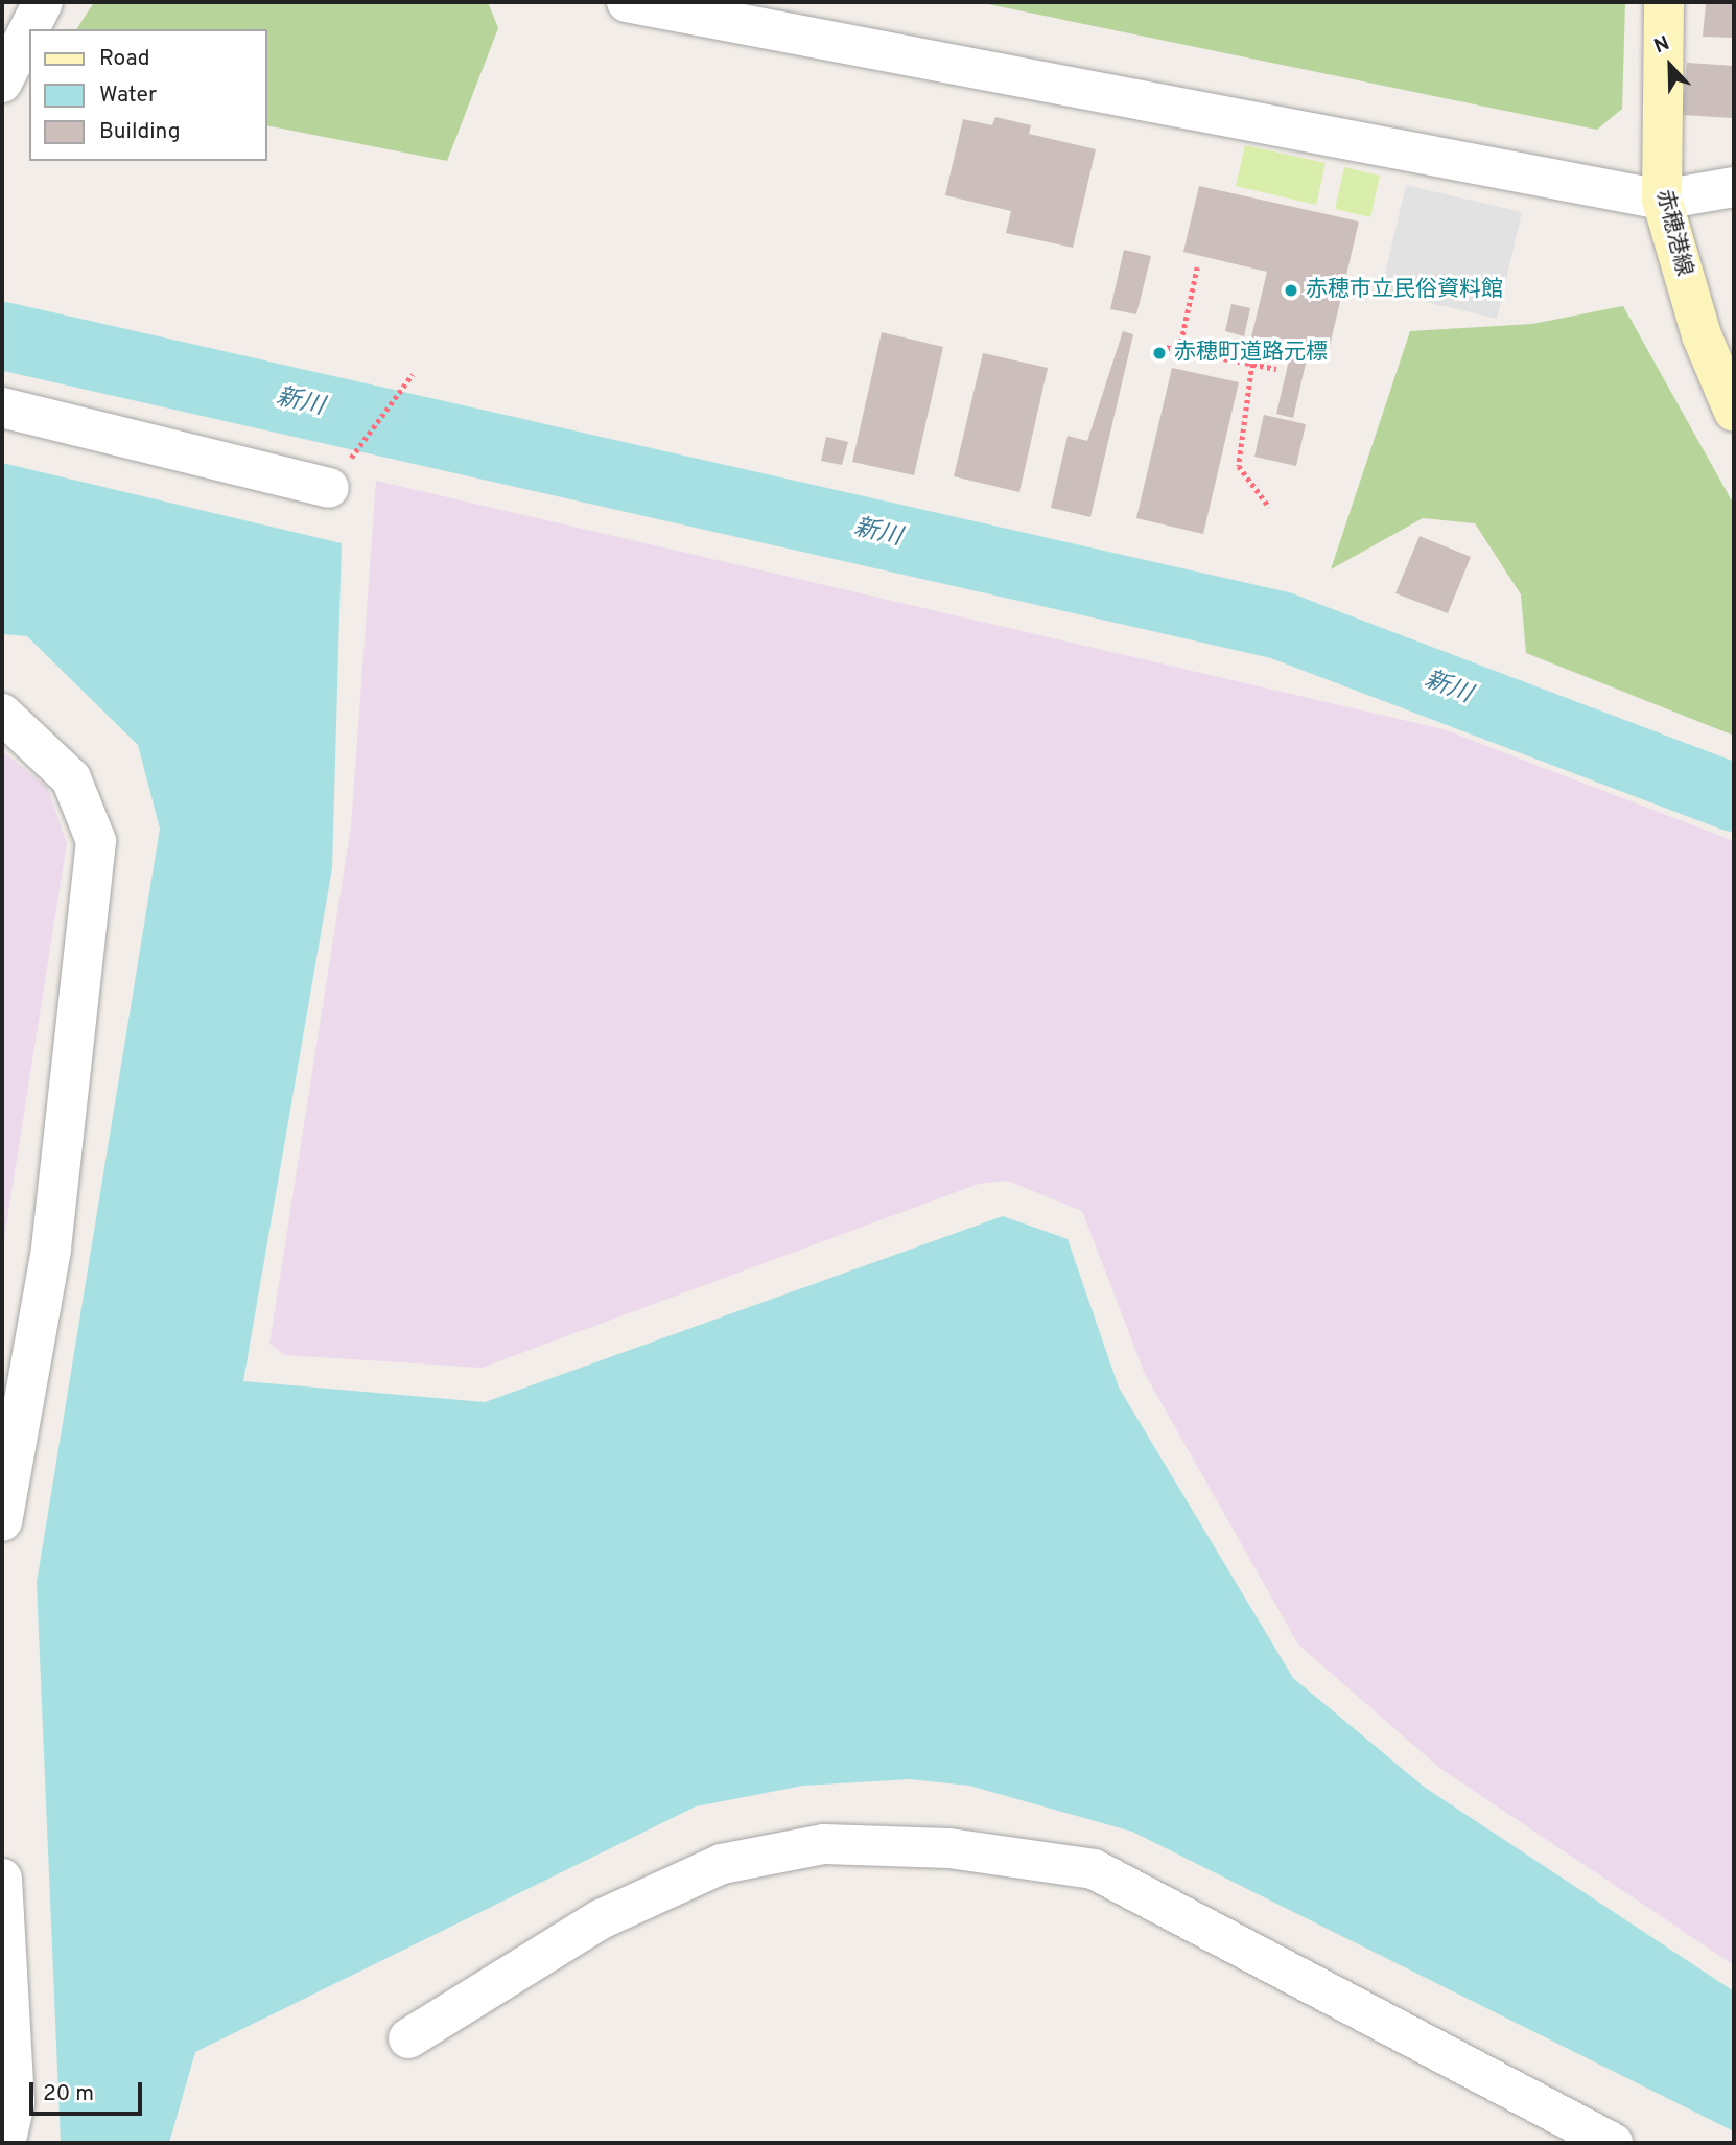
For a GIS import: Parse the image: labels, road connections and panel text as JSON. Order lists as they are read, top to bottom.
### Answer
{
  "streets": {
    "main road": ["赤穂港線"]
  },
  "water": ["新川"],
  "places": ["赤穂市立民俗資料館", "赤穂町道路元標"],
  "legend": ["Road", "Water", "Building"],
  "scale_bar": "20 m",
  "north": "top"
}
